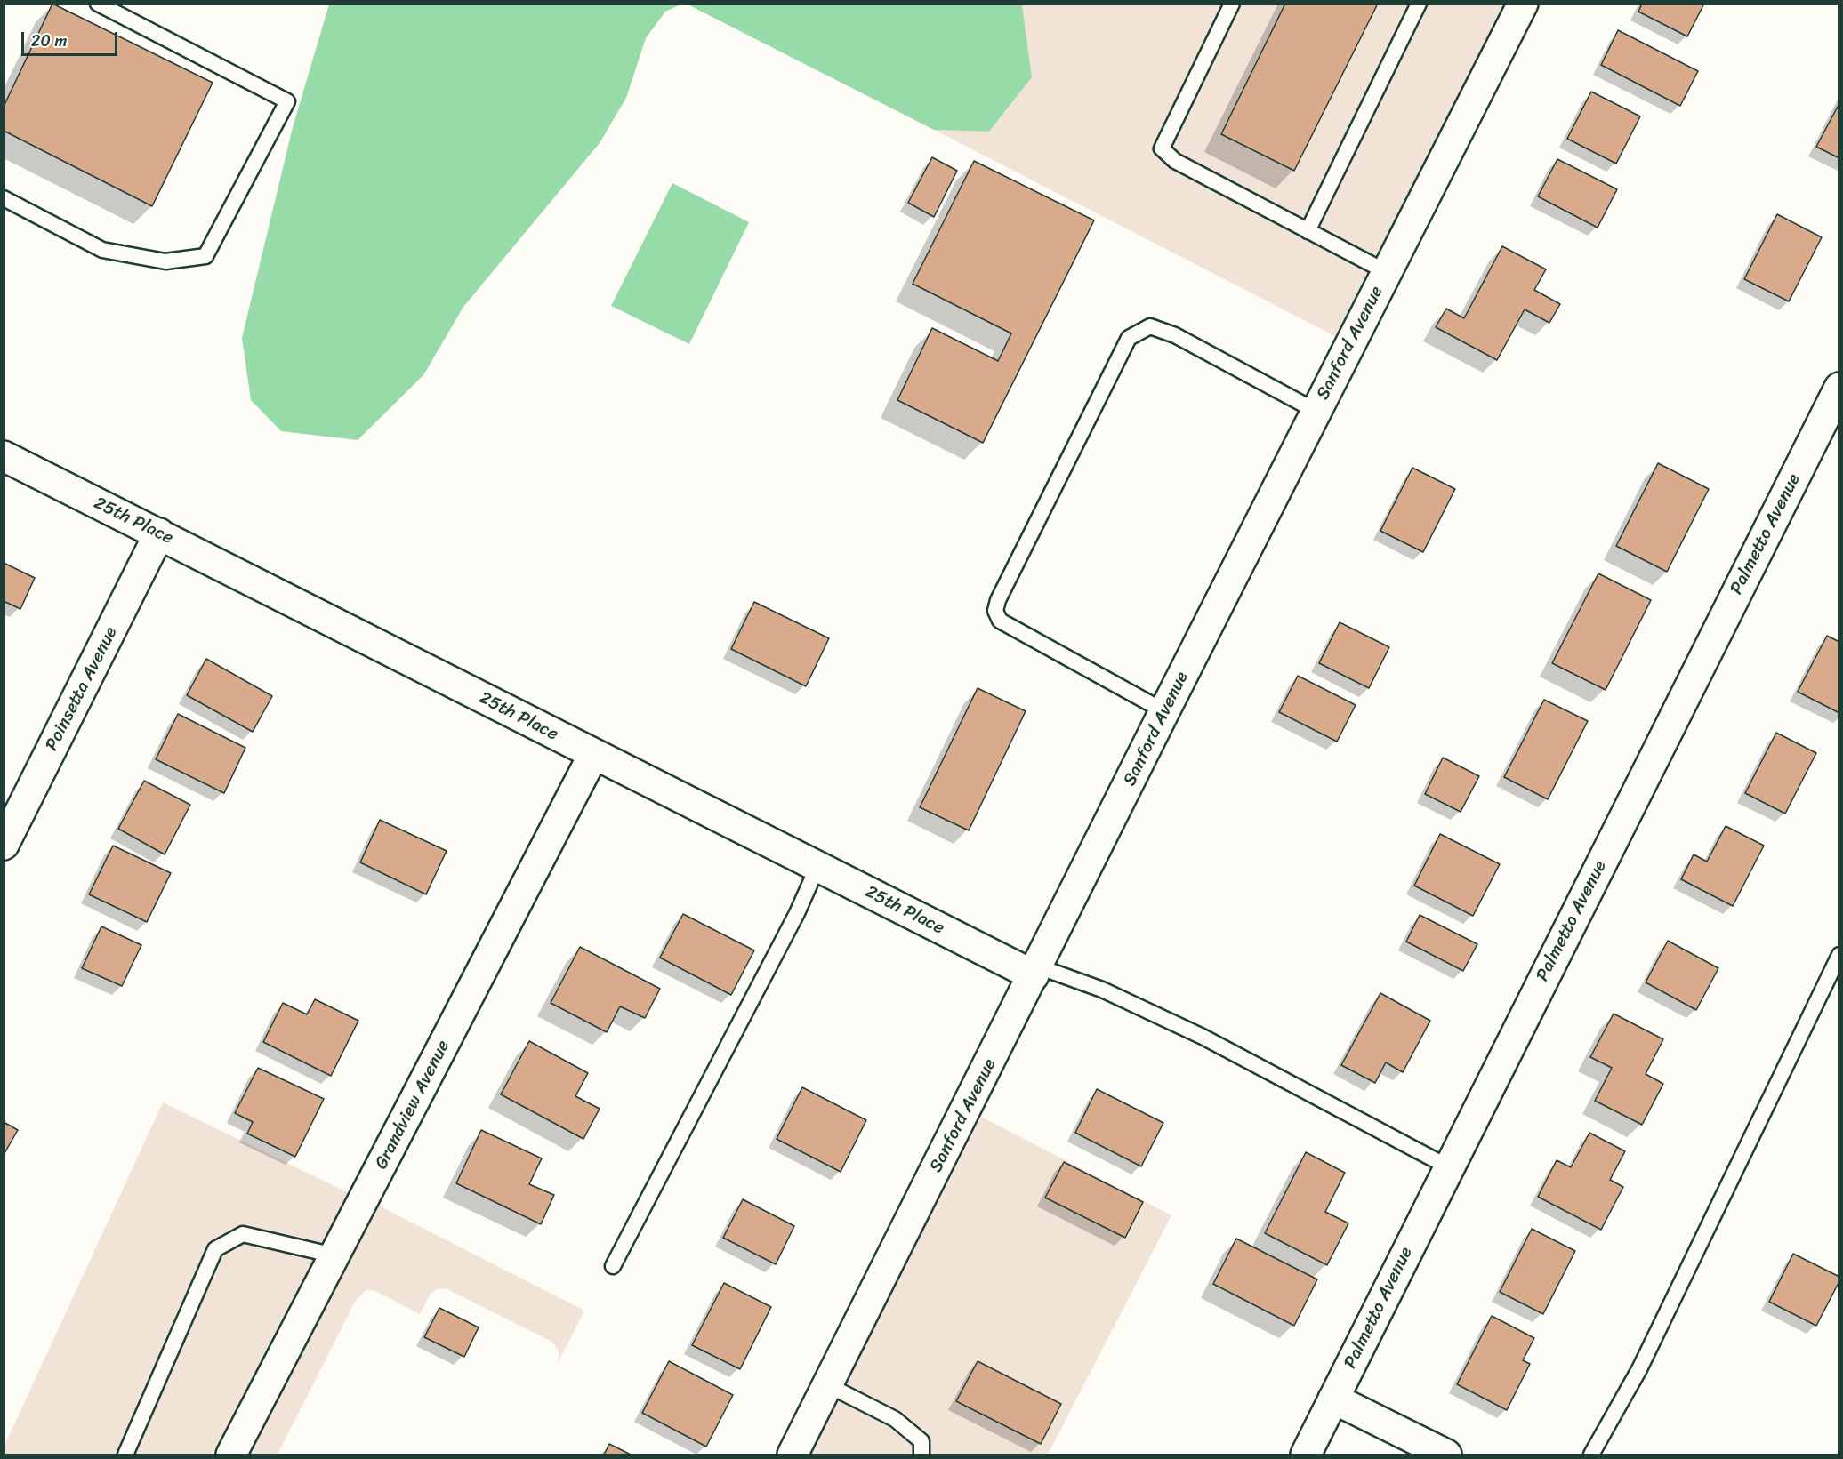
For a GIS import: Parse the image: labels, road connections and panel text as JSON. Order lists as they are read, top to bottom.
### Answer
{
  "streets": {
    "street": [
      "Sanford Avenue",
      "25th Place",
      "Palmetto Avenue",
      "Poinsetta Avenue",
      "Grandview Avenue"
    ]
  },
  "crossings": [
    ["Sanford Avenue", "25th Place"],
    ["25th Place", "Poinsetta Avenue"],
    ["25th Place", "Grandview Avenue"]
  ],
  "scale_bar": "20 m"
}
